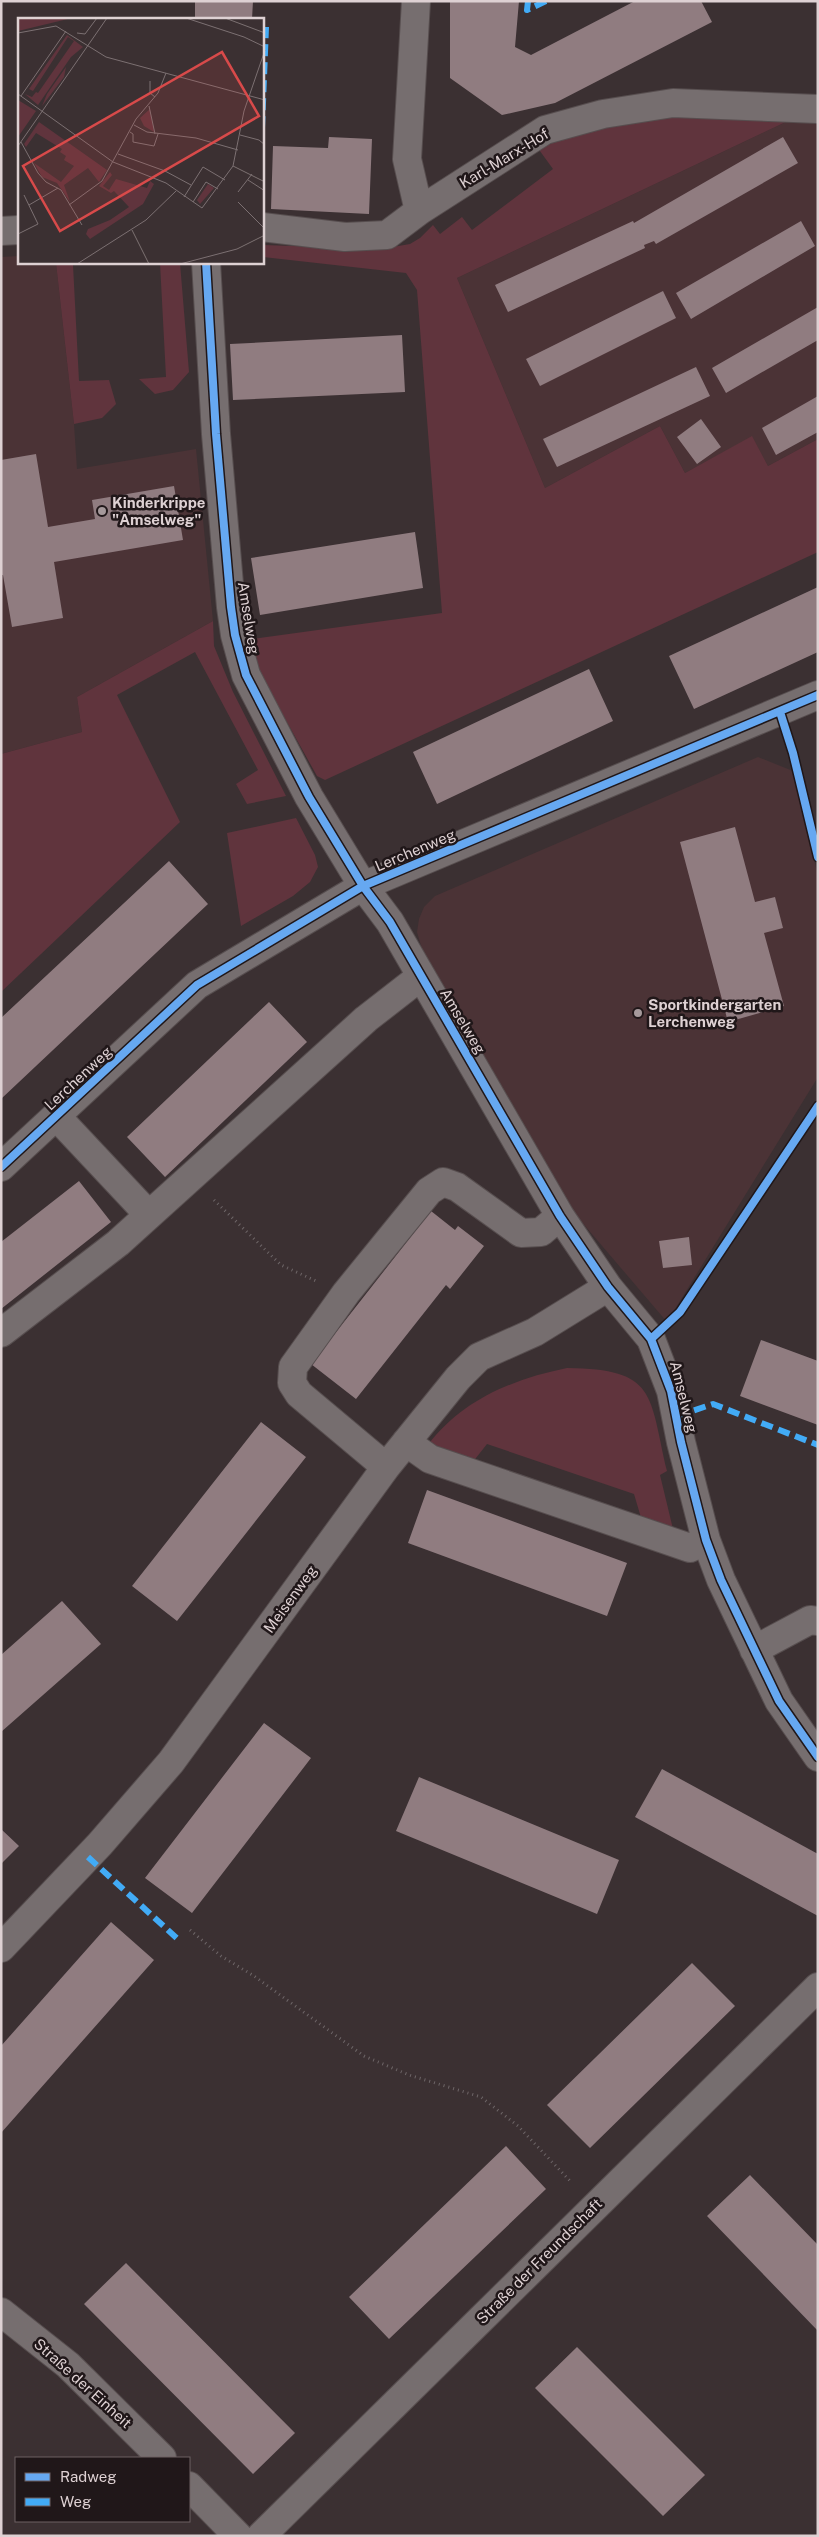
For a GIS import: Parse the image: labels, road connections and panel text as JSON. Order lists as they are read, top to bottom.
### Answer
{
  "streets": {
    "street": [
      "Karl-Marx-Hof",
      "Amselweg",
      "Lerchenweg",
      "Meisenweg",
      "Straße der Freundschaft",
      "Straße der Einheit"
    ]
  },
  "crossings": [
    ["Amselweg", "Lerchenweg"],
    ["Amselweg", "Meisenweg"]
  ],
  "places": ["Kinderkrippe \"Amselweg\"", "Sportkindergarten Lerchenweg"],
  "legend": ["Radweg", "Weg"]
}
